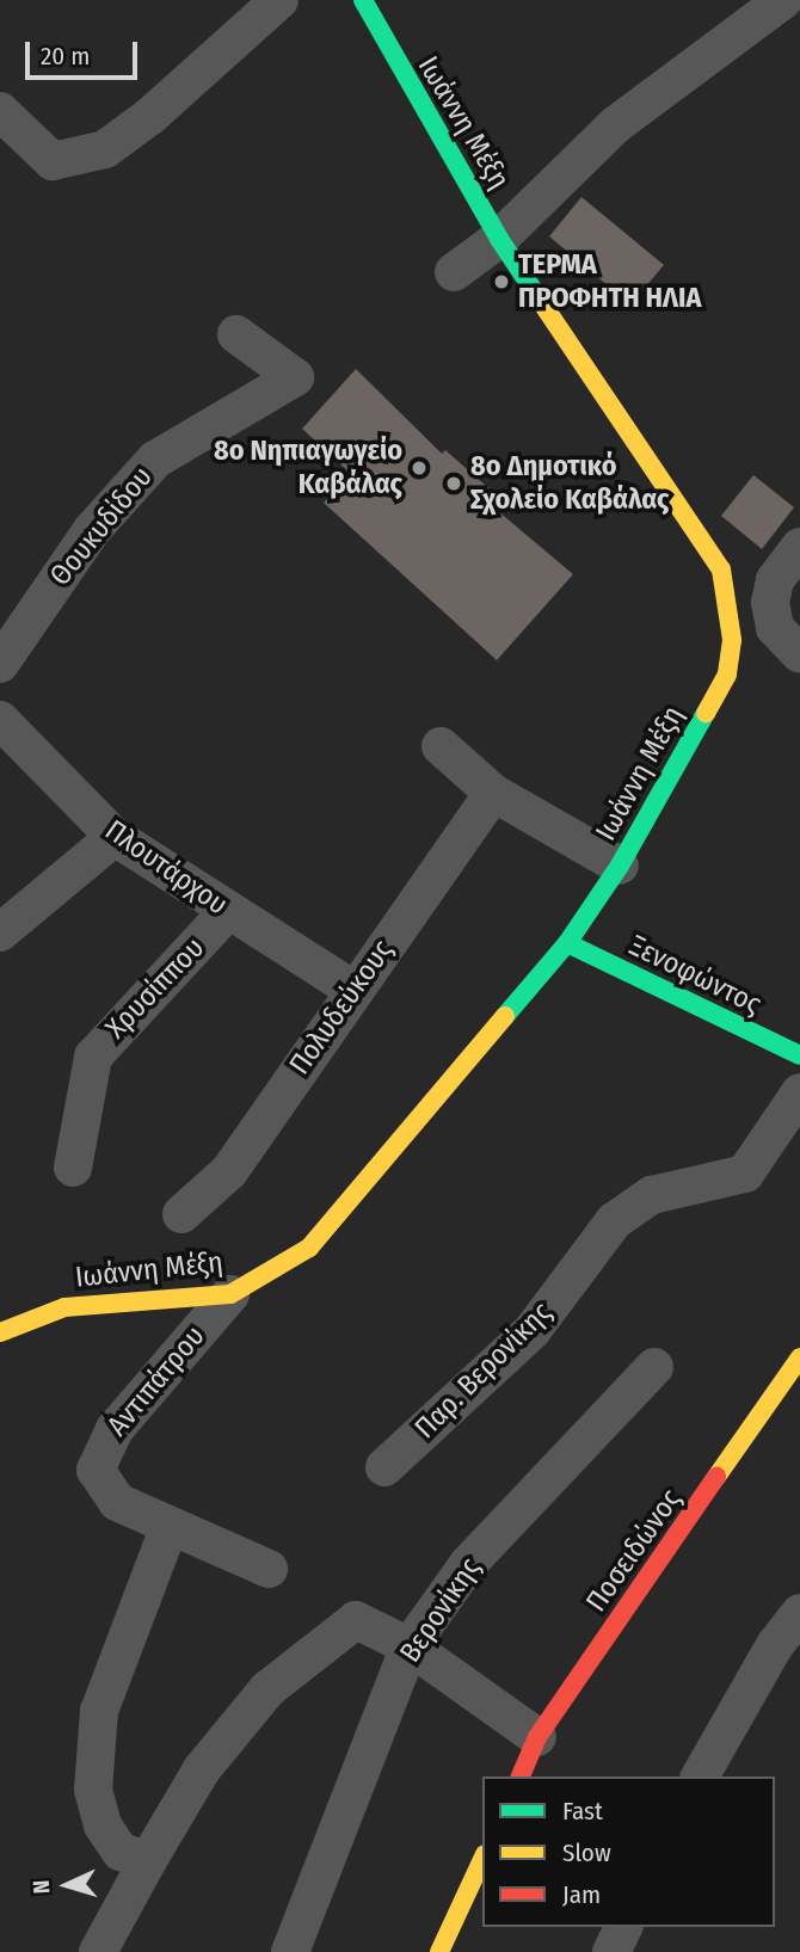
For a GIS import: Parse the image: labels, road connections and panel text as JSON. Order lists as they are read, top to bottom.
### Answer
{
  "streets": {
    "street": [
      "Ιωάννη Μέξη",
      "Θουκυδίδου",
      "Πλουτάρχου",
      "Ξενοφώντος",
      "Χρυσίππου",
      "Πολυδεύκους",
      "Παρ. Βερονίκης",
      "Αντιπάτρου",
      "Ποσειδώνος",
      "Βερονίκης"
    ]
  },
  "crossings": [
    ["Ιωάννη Μέξη", "Ξενοφώντος"],
    ["Ιωάννη Μέξη", "Αντιπάτρου"],
    ["Πλουτάρχου", "Χρυσίππου"],
    ["Πλουτάρχου", "Πολυδεύκους"]
  ],
  "places": ["ΤΕΡΜΑ ΠΡΟΦΗΤΗ ΗΛΙΑ", "8ο Νηπιαγωγείο Καβάλας", "8ο Δημοτικό Σχολείο Καβάλας"],
  "legend": ["Fast", "Slow", "Jam"],
  "scale_bar": "20 m",
  "north": "left"
}
